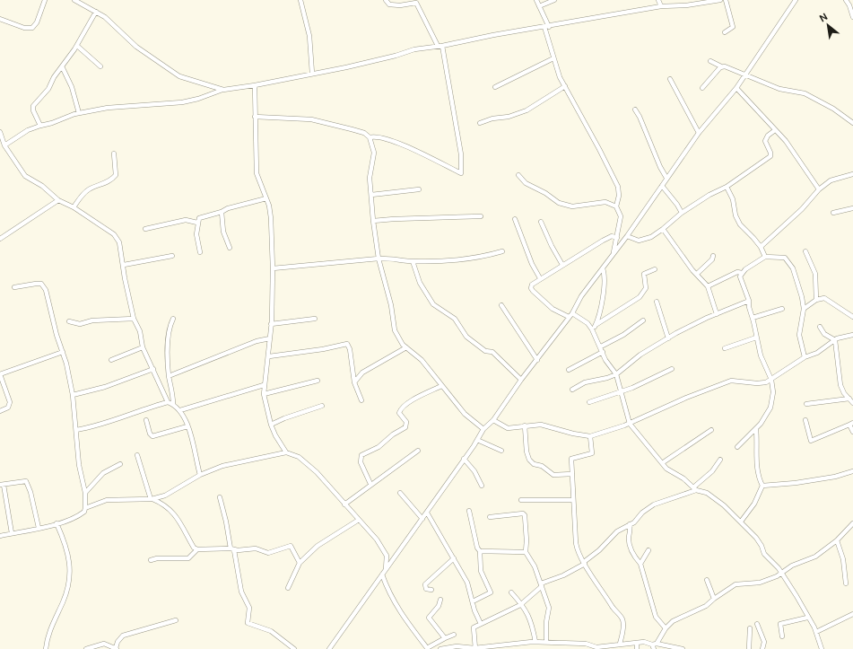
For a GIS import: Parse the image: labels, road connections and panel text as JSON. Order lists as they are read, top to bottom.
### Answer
{
  "north": "top left"
}
